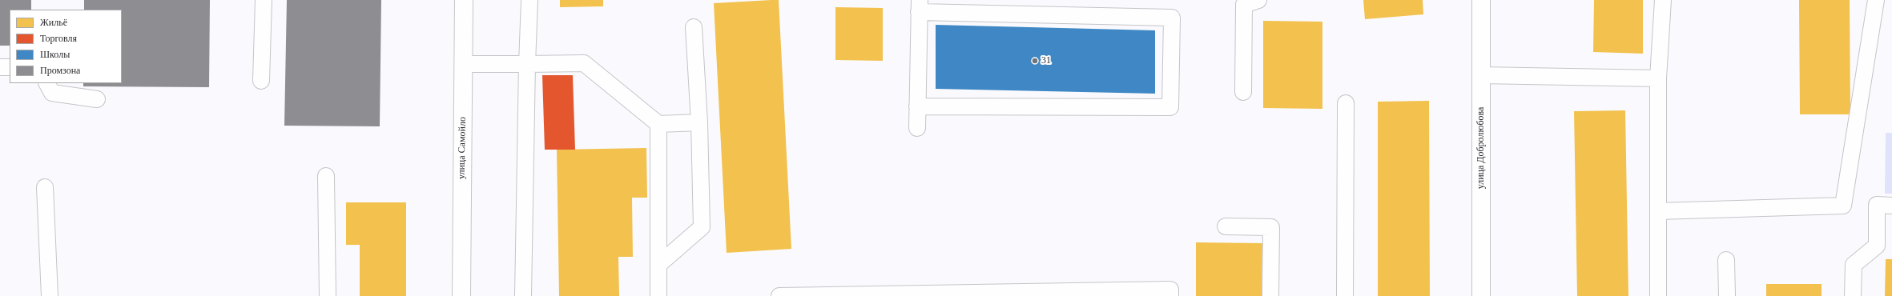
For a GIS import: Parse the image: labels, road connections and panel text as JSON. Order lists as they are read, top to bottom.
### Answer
{
  "streets": {
    "street": ["улица Самойло", "улица Добролюбова"]
  },
  "places": ["31"],
  "legend": [
    "Жильё",
    "Торговля",
    "Школы",
    "Промзона"
  ]
}
